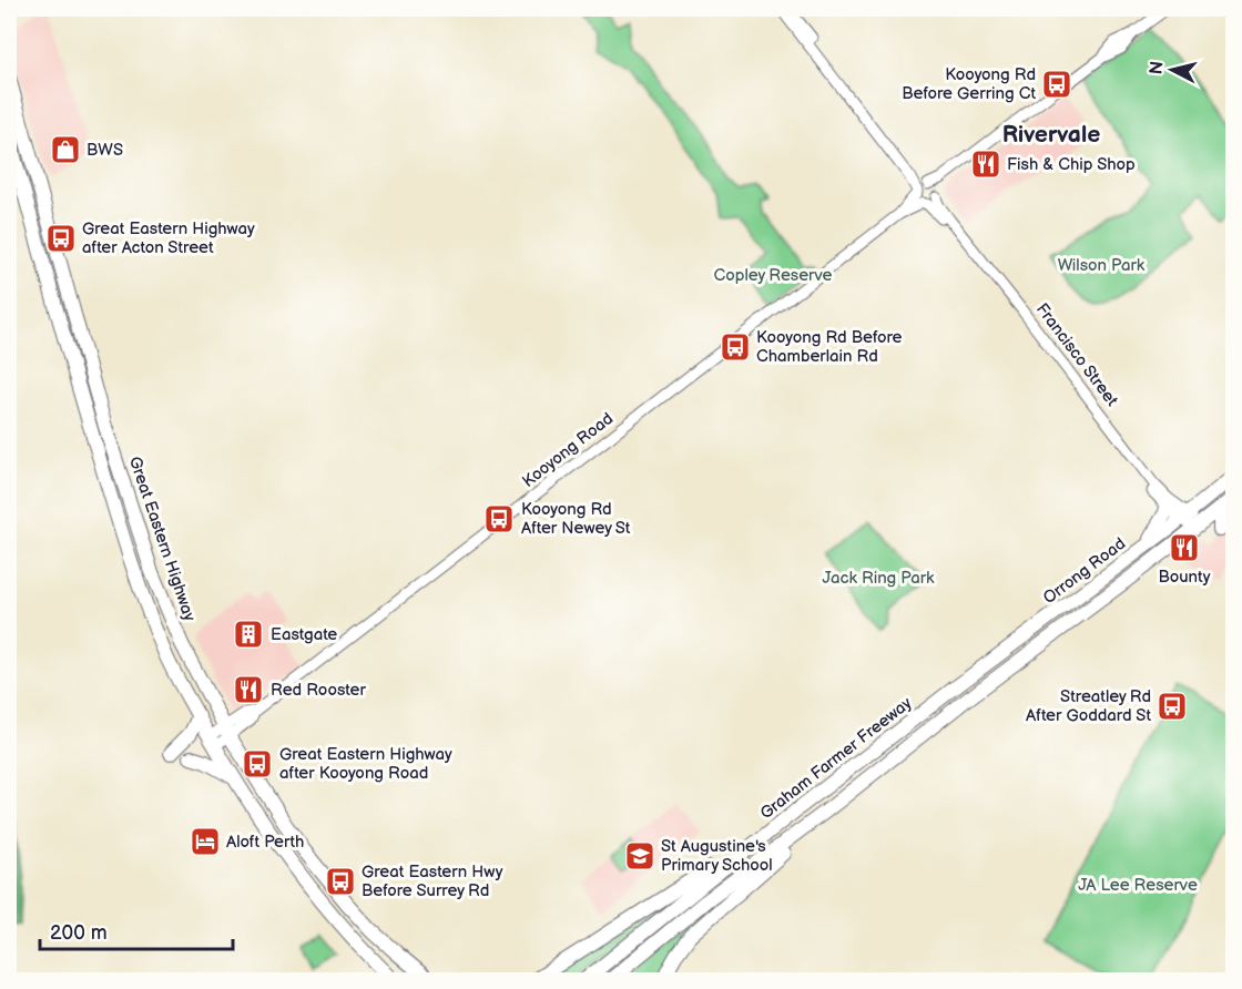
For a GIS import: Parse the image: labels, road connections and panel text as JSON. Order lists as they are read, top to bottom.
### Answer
{
  "streets": {
    "highway": ["Great Eastern Highway", "Orrong Road", "Graham Farmer Freeway"],
    "street": ["Francisco Street", "Kooyong Road"]
  },
  "crossings": [
    ["Francisco Street", "Kooyong Road"],
    ["Francisco Street", "Orrong Road"],
    ["Kooyong Road", "Great Eastern Highway"],
    ["Orrong Road", "Graham Farmer Freeway"]
  ],
  "districts": ["Rivervale"],
  "parks": [
    "Wilson Park",
    "Copley Reserve",
    "Jack Ring Park",
    "JA Lee Reserve"
  ],
  "places": {
    "bus stop": [
      "Kooyong Rd Before Gerring Ct",
      "Great Eastern Highway after Acton Street",
      "Kooyong Rd Before Chamberlain Rd",
      "Kooyong Rd After Newey St",
      "Streatley Rd After Goddard St",
      "Great Eastern Highway after Kooyong Road",
      "Great Eastern Hwy Before Surrey Rd"
    ],
    "shop": ["BWS"],
    "restaurant": ["Fish & Chip Shop", "Bounty", "Red Rooster"],
    "building": ["Eastgate"],
    "hotel": ["Aloft Perth"],
    "school or university": ["St Augustine's Primary School"]
  },
  "scale_bar": "200 m",
  "north": "left"
}
